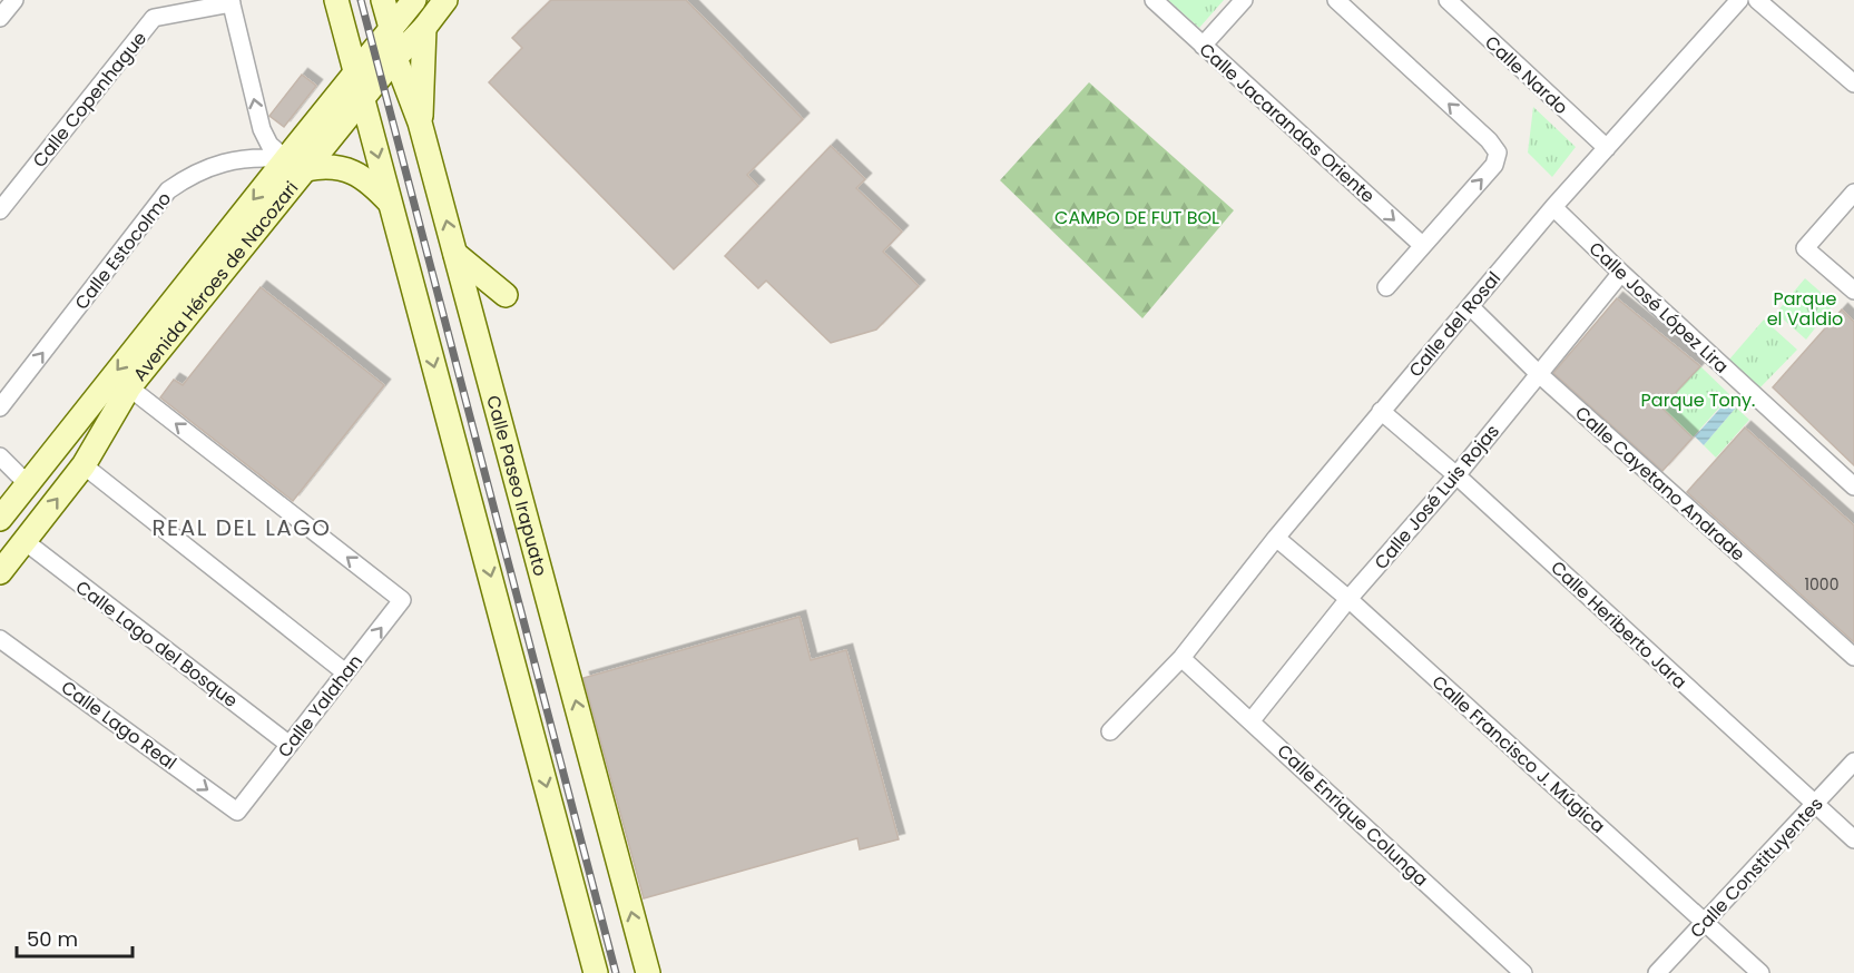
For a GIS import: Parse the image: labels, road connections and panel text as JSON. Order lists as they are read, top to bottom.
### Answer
{
  "streets": {
    "main road": ["Avenida Héroes de Nacozari", "Calle Paseo Irapuato"],
    "street": [
      "Calle Nardo",
      "Calle Copenhague",
      "Calle Jacarandas Oriente",
      "Calle Estocolmo",
      "Calle José López Lira",
      "Calle del Rosal",
      "Calle Cayetano Andrade",
      "Calle José Luis Rojas",
      "Calle Heriberto Jara",
      "Calle Lago del Bosque",
      "Calle Yalahan",
      "Calle Lago Real",
      "Calle Francisco J. Múgica",
      "Calle Enrique Colunga",
      "Calle Constituyentes"
    ]
  },
  "crossings": [
    ["Calle Nardo", "Calle del Rosal"],
    ["Calle Estocolmo", "Avenida Héroes de Nacozari"],
    ["Avenida Héroes de Nacozari", "Calle Paseo Irapuato"],
    ["Avenida Héroes de Nacozari", "Calle Lago del Bosque"],
    ["Avenida Héroes de Nacozari", "Calle Yalahan"],
    ["Calle José López Lira", "Calle del Rosal"],
    ["Calle José López Lira", "Calle José Luis Rojas"],
    ["Calle del Rosal", "Calle Cayetano Andrade"],
    ["Calle del Rosal", "Calle Heriberto Jara"],
    ["Calle del Rosal", "Calle Francisco J. Múgica"],
    ["Calle del Rosal", "Calle Enrique Colunga"],
    ["Calle Cayetano Andrade", "Calle José Luis Rojas"],
    ["Calle José Luis Rojas", "Calle Heriberto Jara"],
    ["Calle José Luis Rojas", "Calle Francisco J. Múgica"],
    ["Calle José Luis Rojas", "Calle Enrique Colunga"],
    ["Calle Heriberto Jara", "Calle Constituyentes"],
    ["Calle Lago del Bosque", "Calle Yalahan"],
    ["Calle Yalahan", "Calle Lago Real"],
    ["Calle Francisco J. Múgica", "Calle Constituyentes"]
  ],
  "one_way": ["Calle Jacarandas Oriente", "Calle Estocolmo", "Calle Lago Real"],
  "districts": ["REAL DEL LAGO"],
  "parks": ["CAMPO DE FUT BOL", "Parque el Valdio", "Parque Tony."],
  "house_numbers": ["1000"],
  "scale_bar": "50 m"
}
